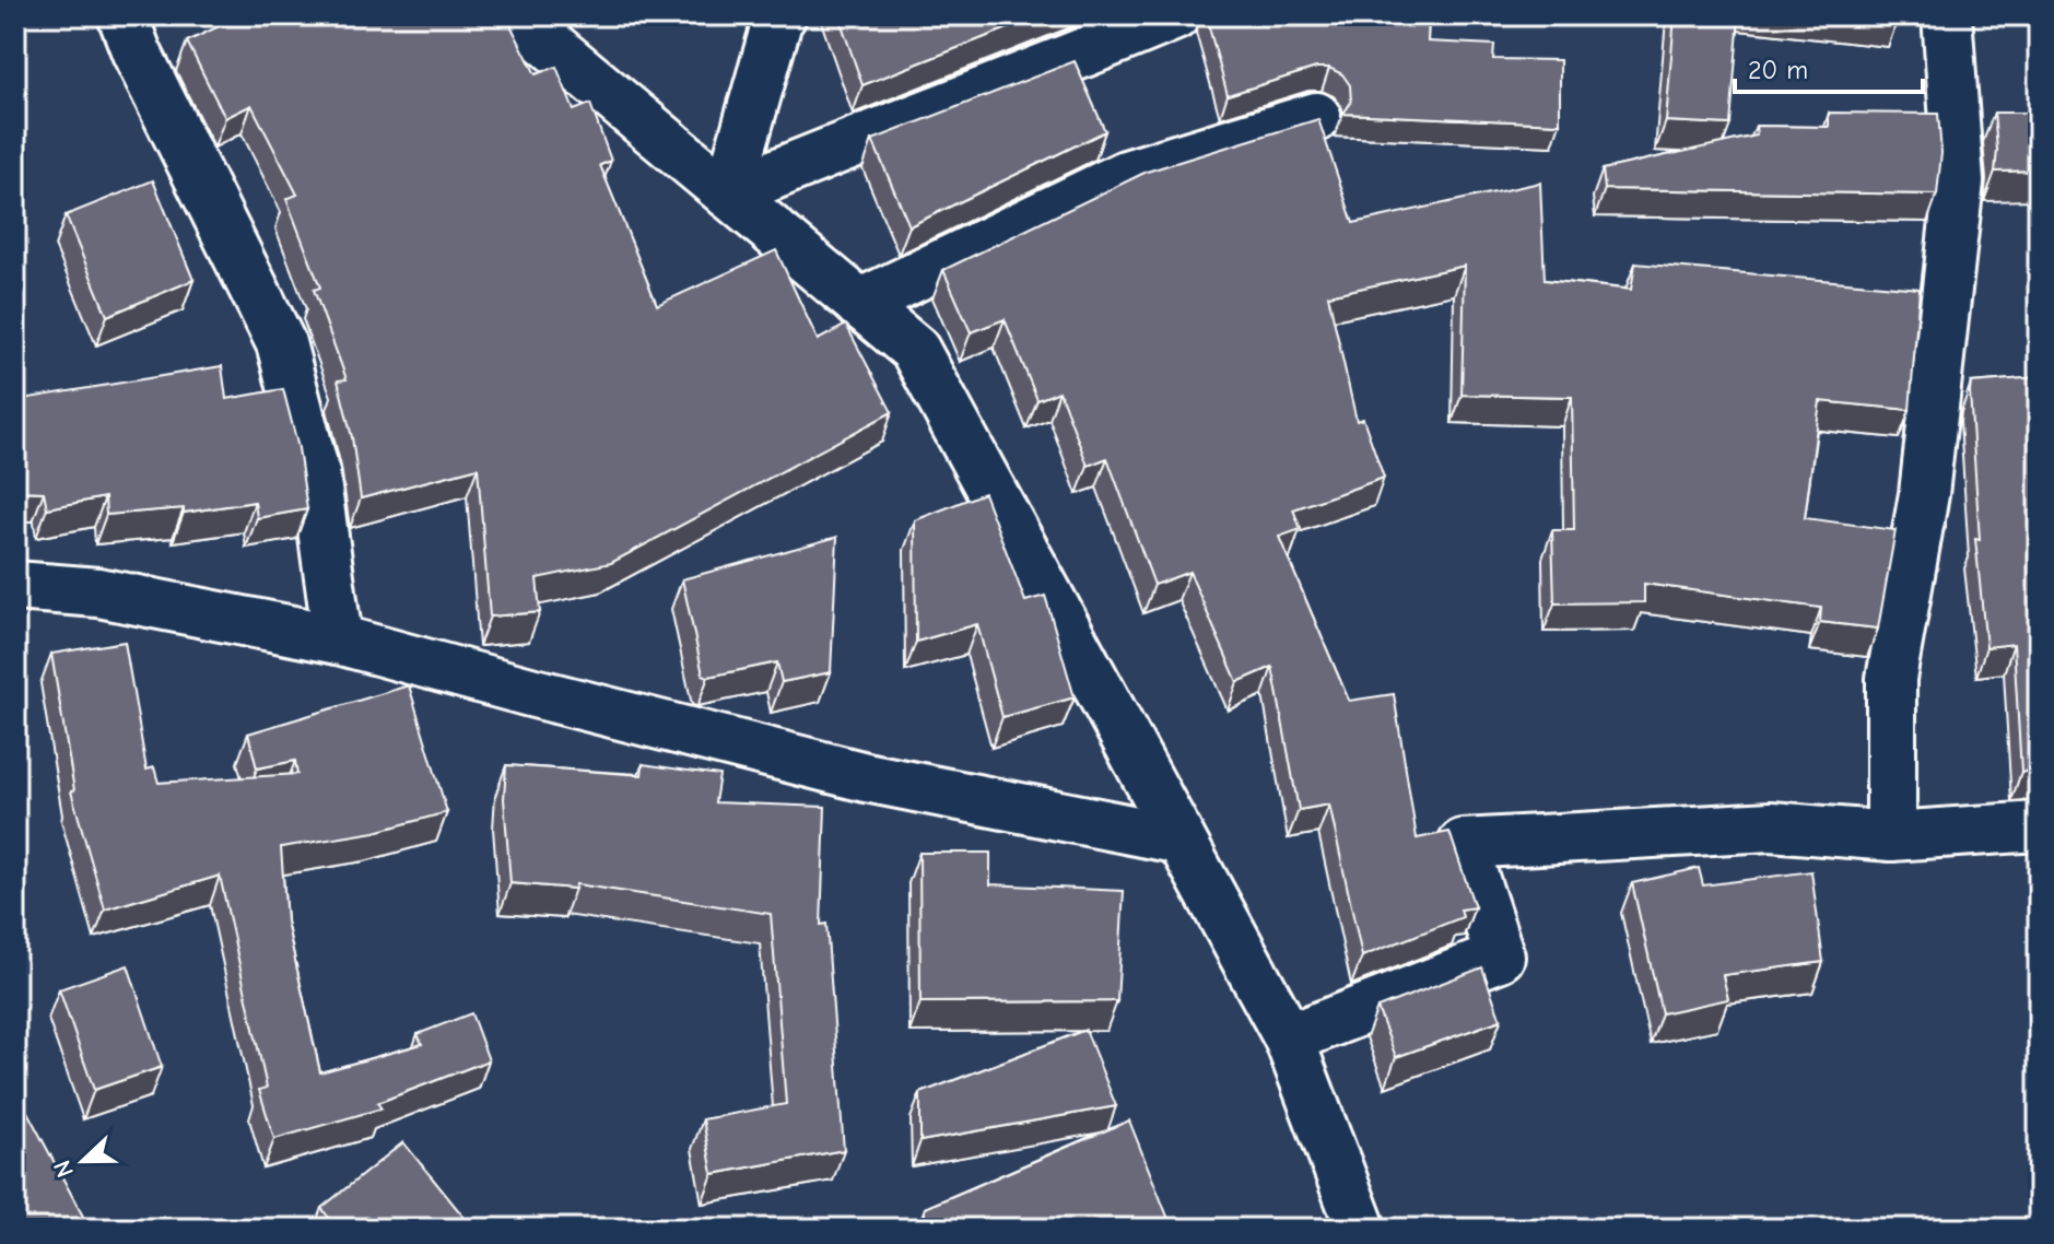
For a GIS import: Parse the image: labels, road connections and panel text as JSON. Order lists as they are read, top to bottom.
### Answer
{
  "scale_bar": "20 m",
  "north": "left"
}
